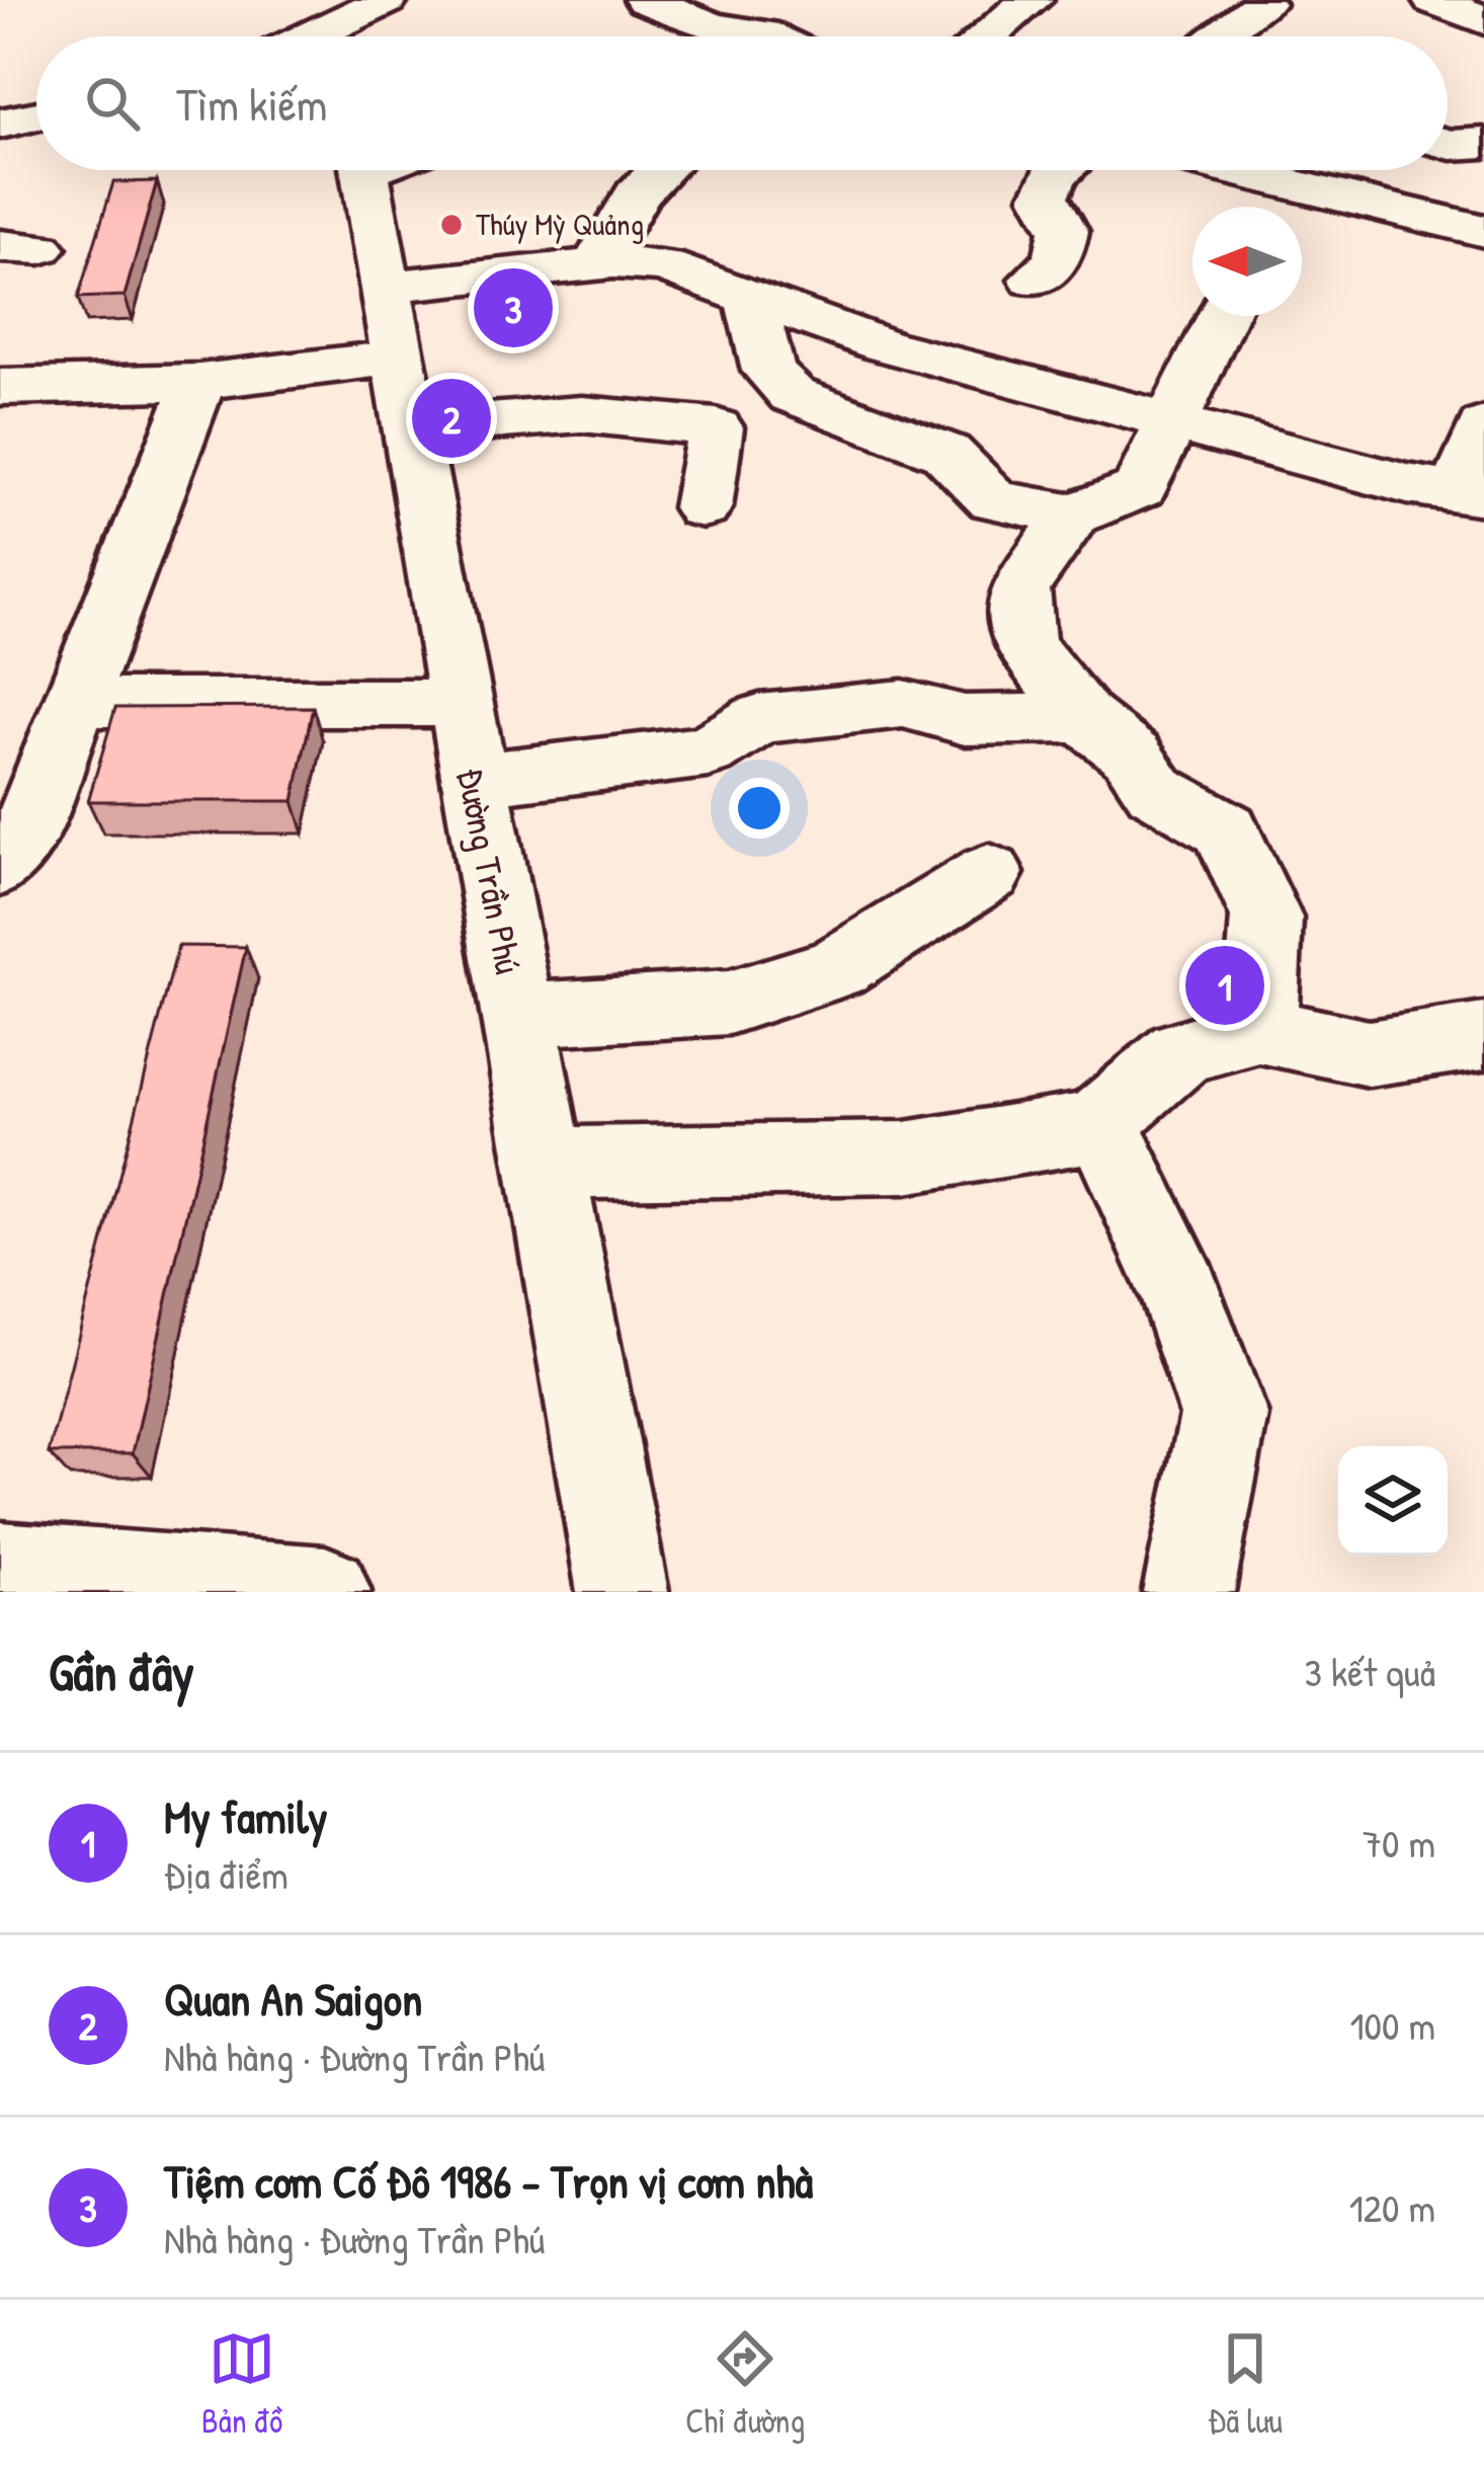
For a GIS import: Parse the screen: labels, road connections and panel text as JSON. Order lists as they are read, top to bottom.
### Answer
{
  "streets": {
    "street": ["Đường Trần Phú"]
  },
  "places": ["Thúy Mỳ Quảng"],
  "north": "left",
  "page": {
    "search": "Tìm kiếm",
    "pins": ["3", "2", "1"],
    "heading": ["Gần đây", "3 kết quả"],
    "list": [
      {
        "mark": "1",
        "name": "My family",
        "note": "Địa điểm",
        "value": "70 m"
      },
      {
        "mark": "2",
        "name": "Quan An Saigon",
        "note": "Nhà hàng · Đường Trần Phú",
        "value": "100 m"
      },
      {
        "mark": "3",
        "name": "Tiệm cơm Cố Đô 1986 - Trọn vị cơm nhà",
        "note": "Nhà hàng · Đường Trần Phú",
        "value": "120 m"
      }
    ],
    "nav": ["Bản đồ", "Chỉ đường", "Đã lưu"]
  }
}
